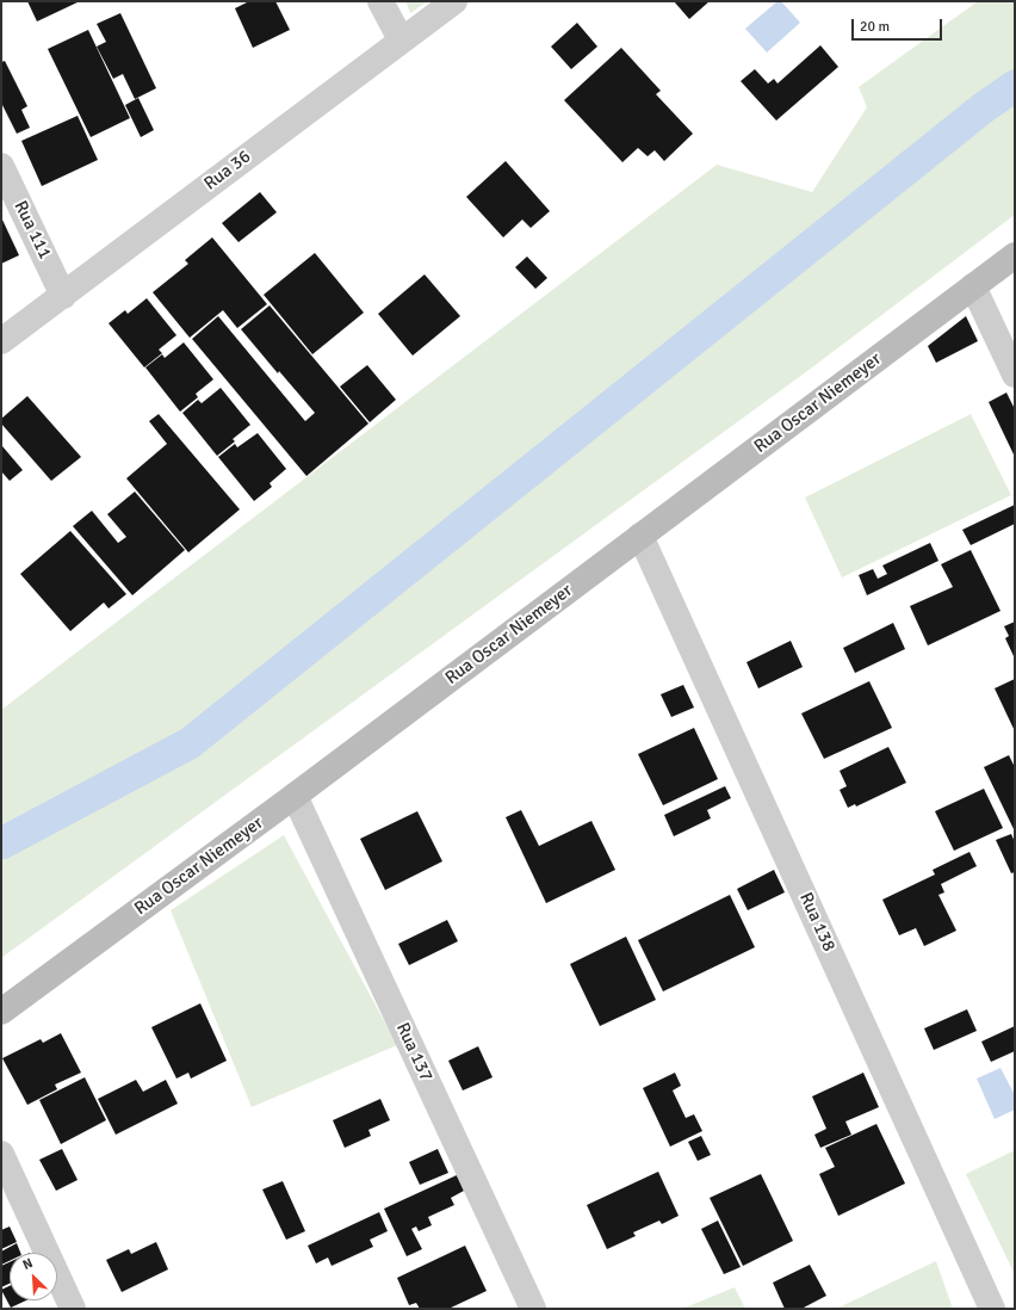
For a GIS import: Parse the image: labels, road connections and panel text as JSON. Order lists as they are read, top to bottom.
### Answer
{
  "streets": {
    "street": [
      "Rua 36",
      "Rua 111",
      "Rua Oscar Niemeyer",
      "Rua 138",
      "Rua 137"
    ]
  },
  "crossings": [
    ["Rua 36", "Rua 111"],
    ["Rua Oscar Niemeyer", "Rua 138"],
    ["Rua Oscar Niemeyer", "Rua 137"]
  ],
  "scale_bar": "20 m",
  "north": "top left"
}
